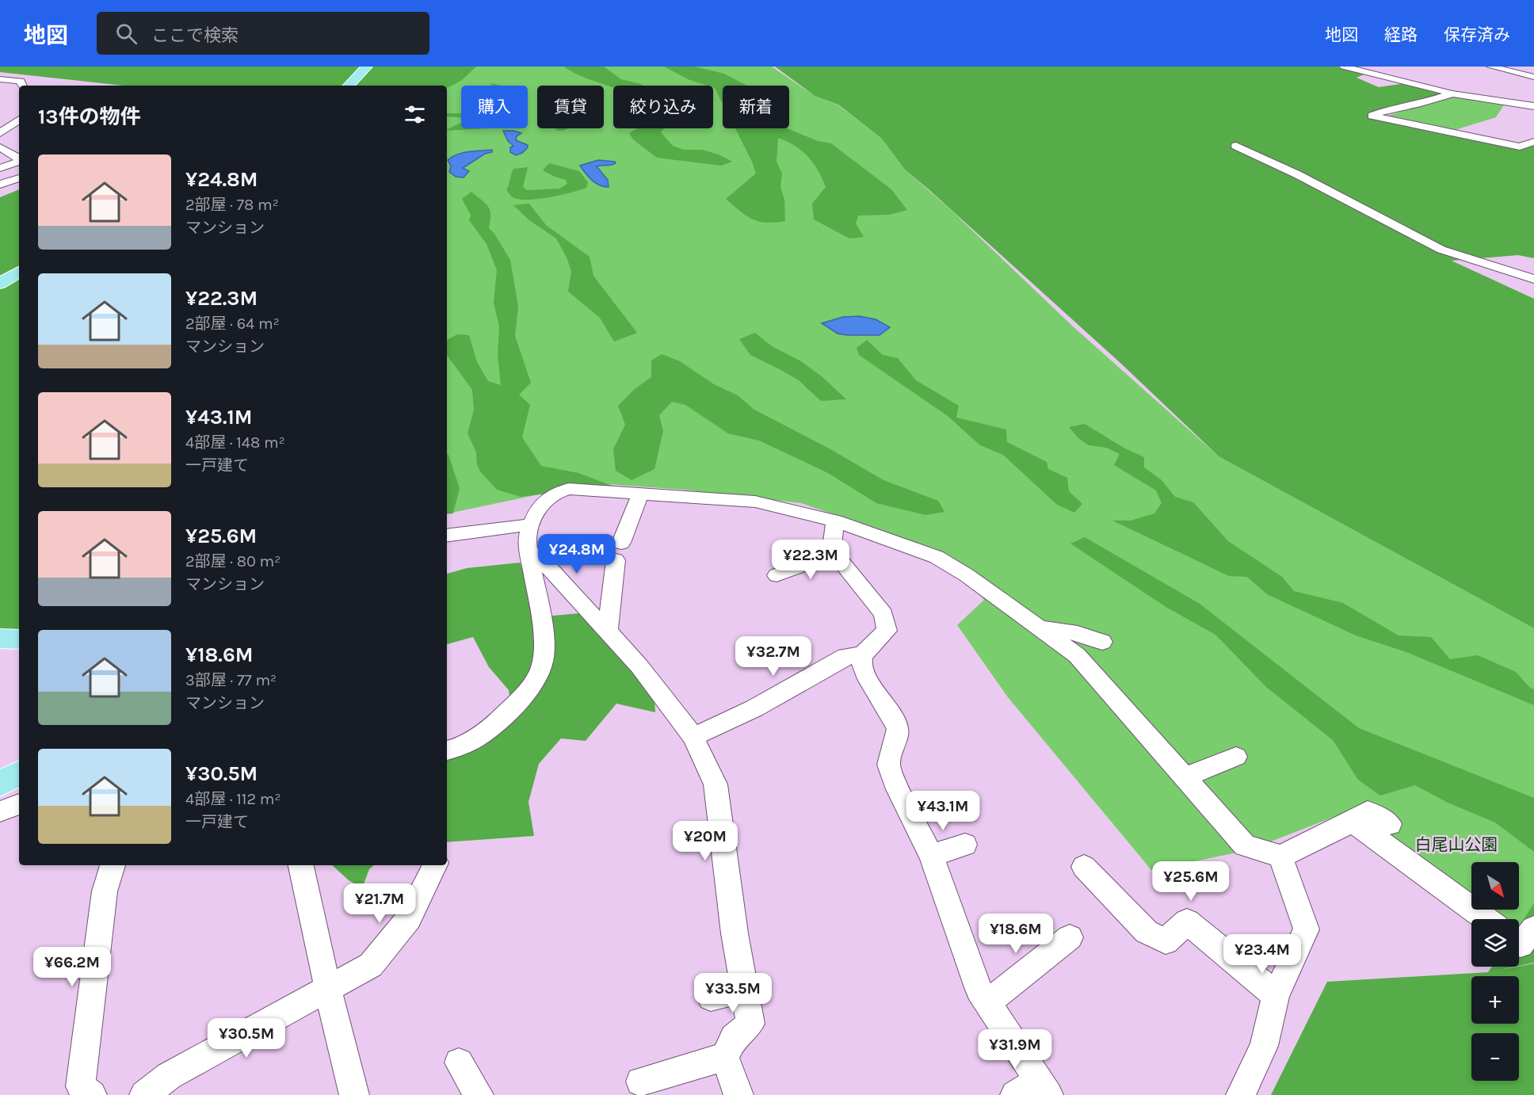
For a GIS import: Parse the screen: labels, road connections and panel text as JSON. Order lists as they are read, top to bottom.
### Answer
{
  "parks": ["白尾山公園"],
  "north": "bottom right",
  "page": {
    "header": "地図",
    "search": "ここで検索",
    "nav": ["地図", "経路", "保存済み"],
    "chip": [
      "購入",
      "賃貸",
      "絞り込み",
      "新着"
    ],
    "heading": "13件の物件",
    "list": [
      {
        "name": "¥24.8M",
        "note": "2部屋 · 78 m² · マンション"
      },
      {
        "name": "¥22.3M",
        "note": "2部屋 · 64 m² · マンション"
      },
      {
        "name": "¥43.1M",
        "note": "4部屋 · 148 m² · 一戸建て"
      },
      {
        "name": "¥25.6M",
        "note": "2部屋 · 80 m² · マンション"
      },
      {
        "name": "¥18.6M",
        "note": "3部屋 · 77 m² · マンション"
      },
      {
        "name": "¥30.5M",
        "note": "4部屋 · 112 m² · 一戸建て"
      }
    ],
    "price": [
      "¥24.8M",
      "¥22.3M",
      "¥32.7M",
      "¥43.1M",
      "¥20M",
      "¥25.6M",
      "¥21.7M",
      "¥18.6M",
      "¥23.4M",
      "¥66.2M",
      "¥33.5M",
      "¥30.5M",
      "¥31.9M"
    ],
    "map_buttons": ["+", "−"]
  }
}
